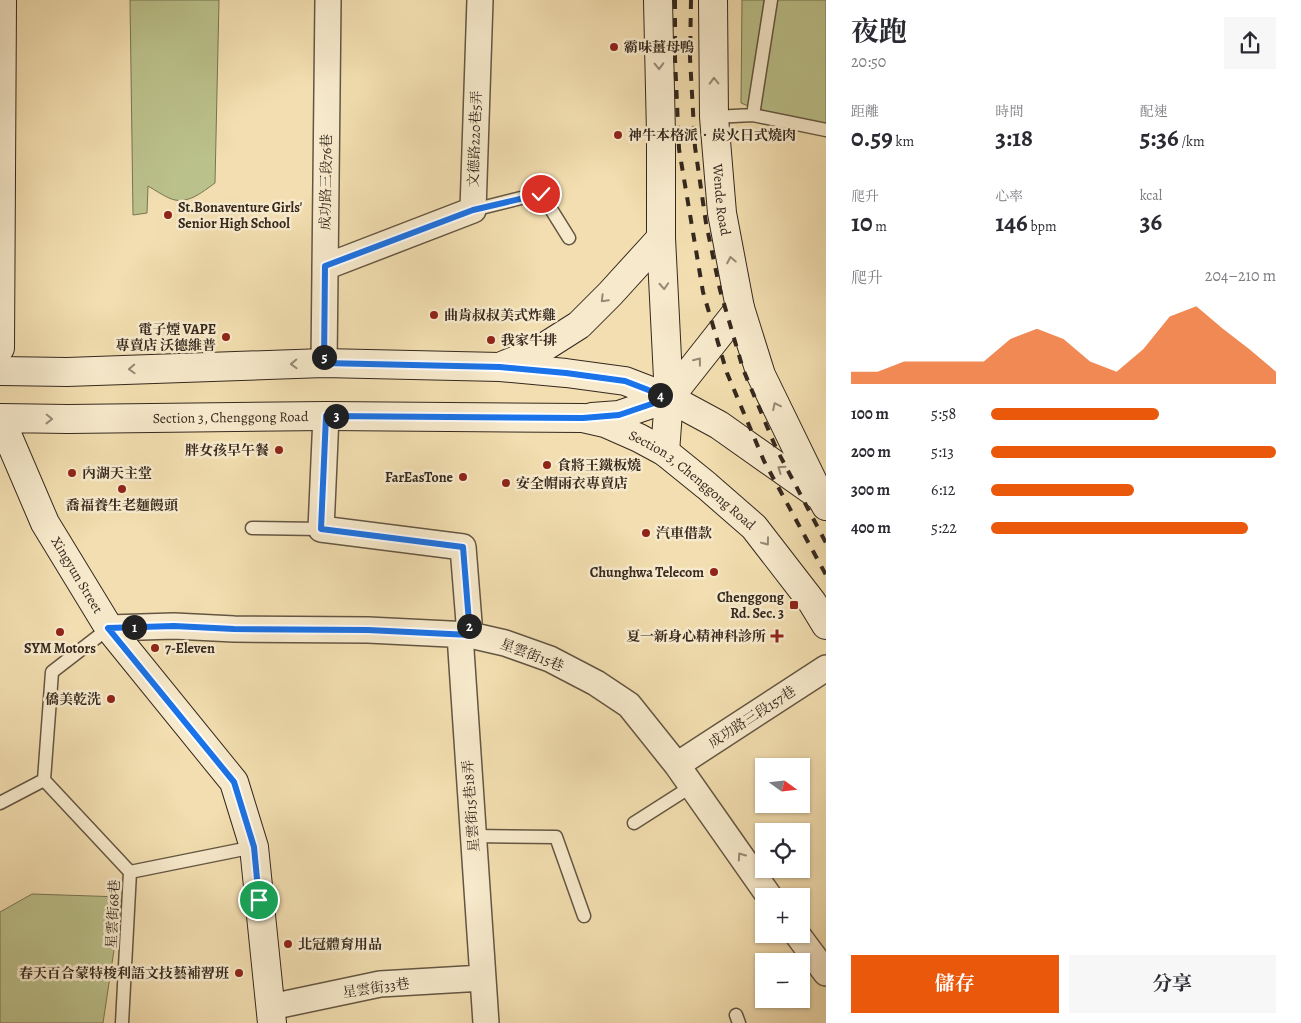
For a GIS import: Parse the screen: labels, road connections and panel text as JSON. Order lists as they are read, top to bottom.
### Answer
{
  "streets": {
    "main road": ["Wende Road", "Section 3, Chenggong Road", "Xingyun Street"],
    "street": [
      "文德路220巷5弄",
      "成功路三段76巷",
      "星雲街15巷",
      "成功路三段157巷",
      "星雲街15巷18弄",
      "星雲街33巷"
    ],
    "lane": ["星雲街68巷"]
  },
  "crossings": [
    ["Section 3, Chenggong Road", "Xingyun Street"],
    ["Xingyun Street", "星雲街15巷"],
    ["Xingyun Street", "星雲街33巷"],
    ["星雲街15巷", "成功路三段157巷"],
    ["星雲街15巷", "星雲街15巷18弄"],
    ["星雲街15巷18弄", "星雲街33巷"]
  ],
  "places": {
    "other": [
      "霸味薑母鴨",
      "神牛本格派‧炭火日式燒肉",
      "St.Bonaventure Girls' Senior High School",
      "曲肯叔叔美式炸雞",
      "電子煙 VAPE 專賣店 沃德維普",
      "我家牛排",
      "胖女孩早午餐",
      "食將王鐵板燒",
      "內湖天主堂",
      "FarEasTone",
      "安全帽雨衣專賣店",
      "喬福養生老麵饅頭",
      "汽車借款",
      "Chunghwa Telecom",
      "SYM Motors",
      "7-Eleven",
      "僑美乾洗",
      "北冠體育用品",
      "春天百合蒙特梭利語文技藝補習班"
    ],
    "transit": ["Chenggong Rd. Sec. 3"],
    "health": ["夏一新身心精神科診所"]
  },
  "north": "right",
  "page": {
    "heading": ["夜跑", "20:50"],
    "stats": [
      ["距離", "0.59 km"],
      ["時間", "3:18"],
      ["配速", "5:36 /km"],
      ["爬升", "10 m"],
      ["心率", "146 bpm"],
      ["kcal", "36"]
    ],
    "chart": ["爬升", "204–210 m"],
    "pins": [
      "5",
      "4",
      "3",
      "2",
      "1"
    ],
    "list": [
      {
        "name": "100 m",
        "note": "5:58"
      },
      {
        "name": "200 m",
        "note": "5:13"
      },
      {
        "name": "300 m",
        "note": "6:12"
      },
      {
        "name": "400 m",
        "note": "5:22"
      }
    ],
    "map_buttons": ["+", "−"],
    "buttons": ["儲存", "分享"]
  }
}
